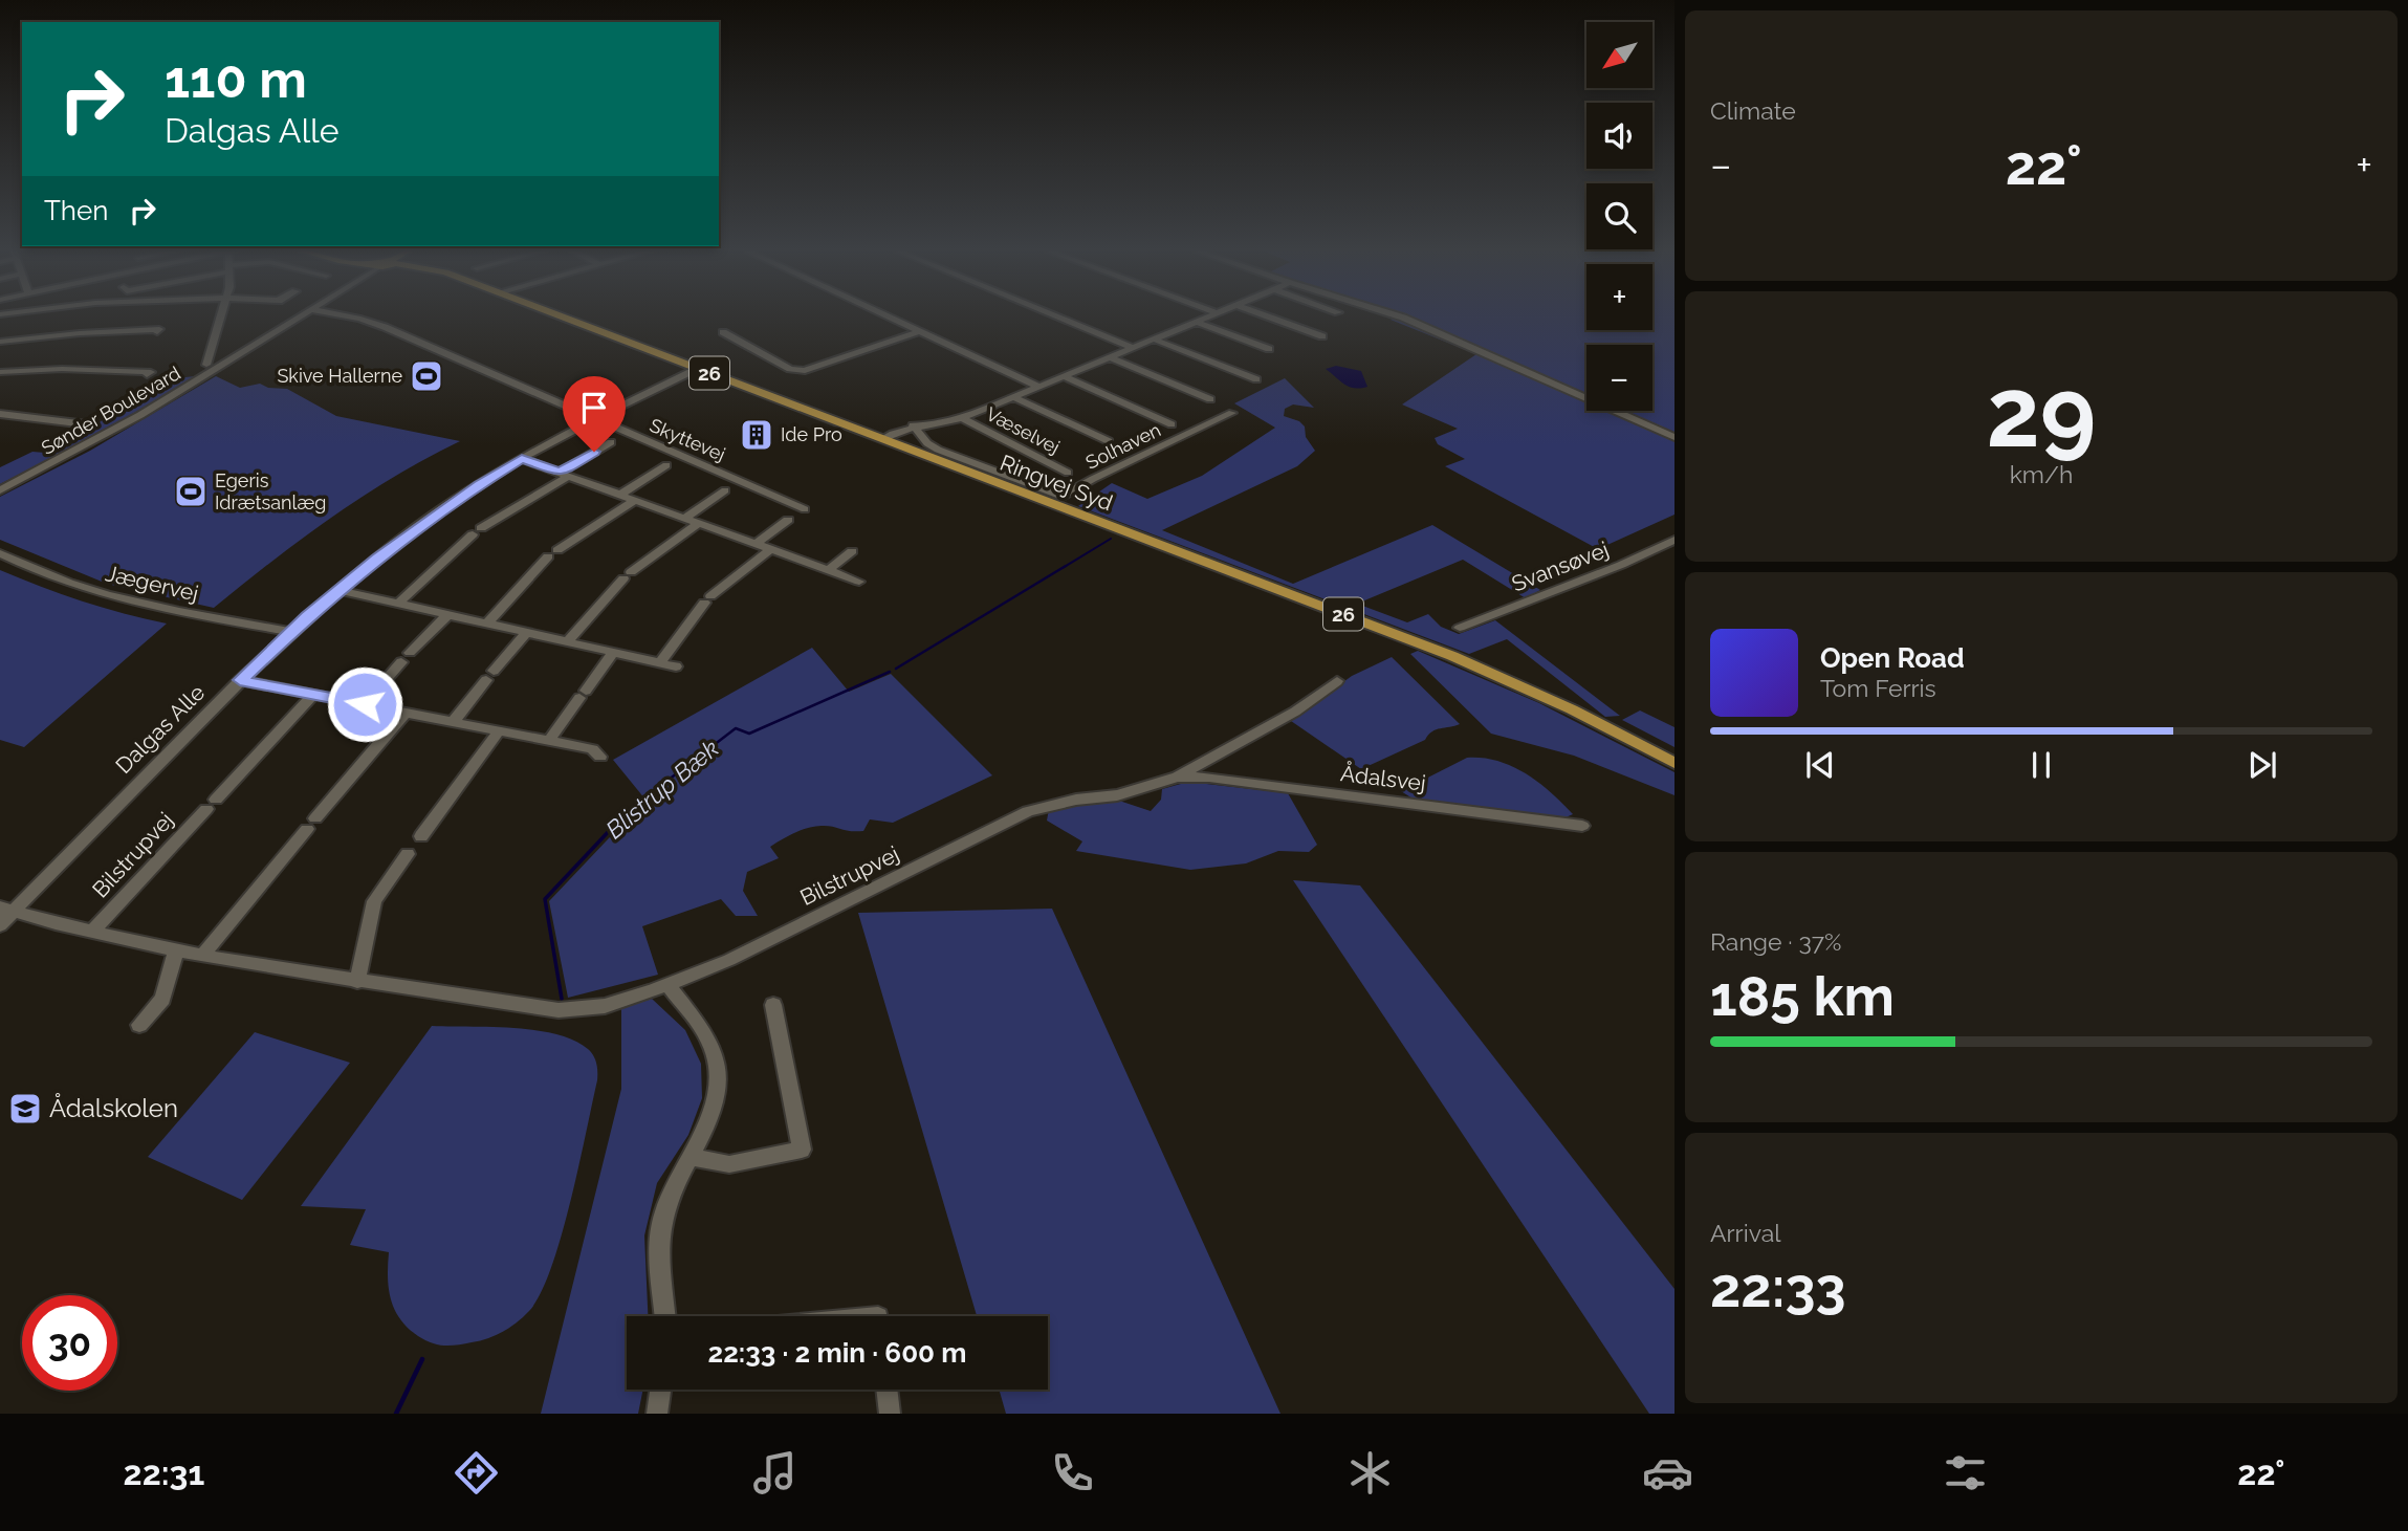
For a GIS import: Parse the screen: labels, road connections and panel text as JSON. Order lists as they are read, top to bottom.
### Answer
{
  "streets": {
    "main road": ["26", "Ringvej Syd"],
    "street": [
      "Sønder Boulevard",
      "Væselvej",
      "Skyttevej",
      "Solhaven",
      "Svansøvej",
      "Jægervej",
      "Dalgas Alle",
      "Ådalsvej",
      "Bilstrupvej"
    ]
  },
  "crossings": [
    ["Væselvej", "Solhaven"],
    ["Væselvej", "Ringvej Syd"],
    ["Skyttevej", "Dalgas Alle"],
    ["Ringvej Syd", "Dalgas Alle"],
    ["Jægervej", "Dalgas Alle"],
    ["Dalgas Alle", "Bilstrupvej"],
    ["Ådalsvej", "Bilstrupvej"]
  ],
  "water": ["Blistrup Bæk"],
  "places": {
    "sports": ["Skive Hallerne", "Egeris Idrætsanlæg"],
    "building": ["Ide Pro"],
    "school or university": ["Ådalskolen"]
  },
  "north": "bottom left",
  "page": {
    "tile": [
      "Climate",
      ["29", "km/h"],
      ["Range · 37%", "185 km"],
      ["Arrival", "22:33"]
    ],
    "map_buttons": ["+", "−"],
    "turn": ["110 m", "Dalgas Alle"],
    "heat": ["−", "22°", "+"],
    "then": "Then",
    "song": ["Open Road", "Tom Ferris"],
    "limit": "30",
    "trip": "22:33 · 2 min · 600 m",
    "tabs": ["22:31", "22°"]
  }
}
